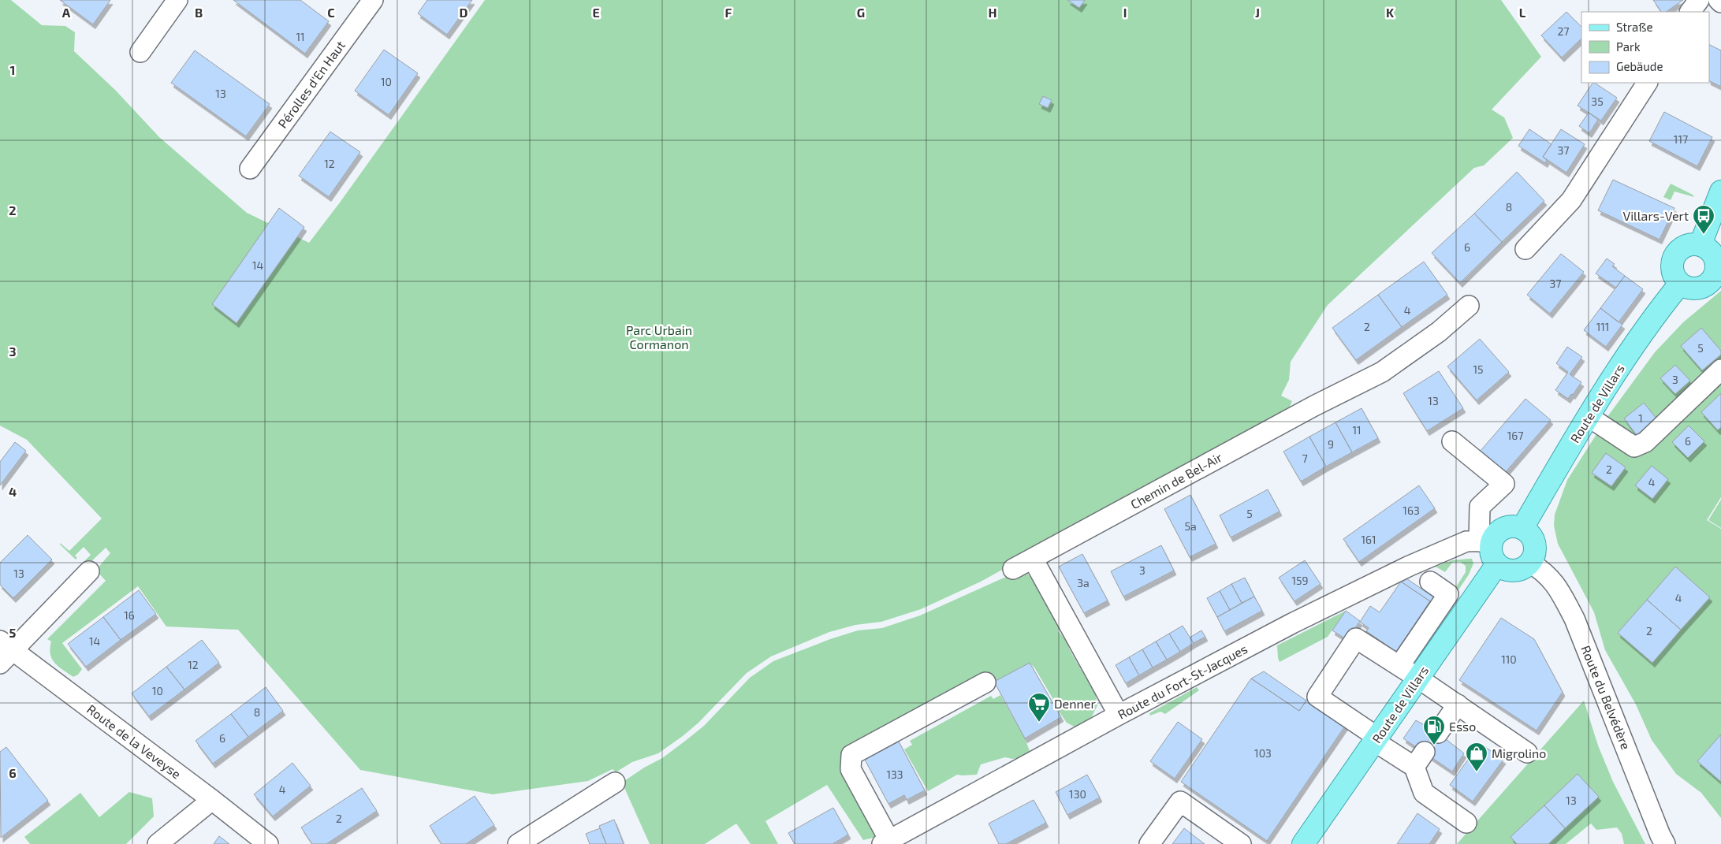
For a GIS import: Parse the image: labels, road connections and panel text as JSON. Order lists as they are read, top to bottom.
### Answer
{
  "streets": {
    "main road": ["Route de Villars"],
    "street": [
      "Pérolles d'En Haut",
      "Chemin de Bel-Air",
      "Route du Fort-St-Jacques",
      "Route du Belvédère",
      "Route de la Veveyse"
    ]
  },
  "crossings": [
    ["Route de Villars", "Route du Fort-St-Jacques"],
    ["Route de Villars", "Route du Belvédère"],
    ["Route du Fort-St-Jacques", "Route du Belvédère"]
  ],
  "parks": ["Parc Urbain Cormanon"],
  "places": {
    "bus stop": ["Villars-Vert"],
    "supermarket": ["Denner"],
    "fuel station": ["Esso"],
    "shop": ["Migrolino"]
  },
  "house_numbers": [
    "27",
    "11",
    "10",
    "13",
    "35",
    "117",
    "37",
    "12",
    "8",
    "6",
    "14",
    "37",
    "4",
    "2",
    "111",
    "5",
    "15",
    "3",
    "13",
    "1",
    "11",
    "167",
    "6",
    "9",
    "7",
    "2",
    "4",
    "163",
    "5",
    "5a",
    "161",
    "3",
    "13",
    "159",
    "3a",
    "4",
    "16",
    "2",
    "14",
    "110",
    "12",
    "10",
    "8",
    "6",
    "103",
    "133",
    "4",
    "130",
    "13",
    "2"
  ],
  "legend": ["Straße", "Park", "Gebäude"],
  "grid": {
    "columns": [
      "A",
      "B",
      "C",
      "D",
      "E",
      "F",
      "G",
      "H",
      "I",
      "J",
      "K",
      "L"
    ],
    "rows": [
      "1",
      "2",
      "3",
      "4",
      "5",
      "6"
    ]
  }
}
